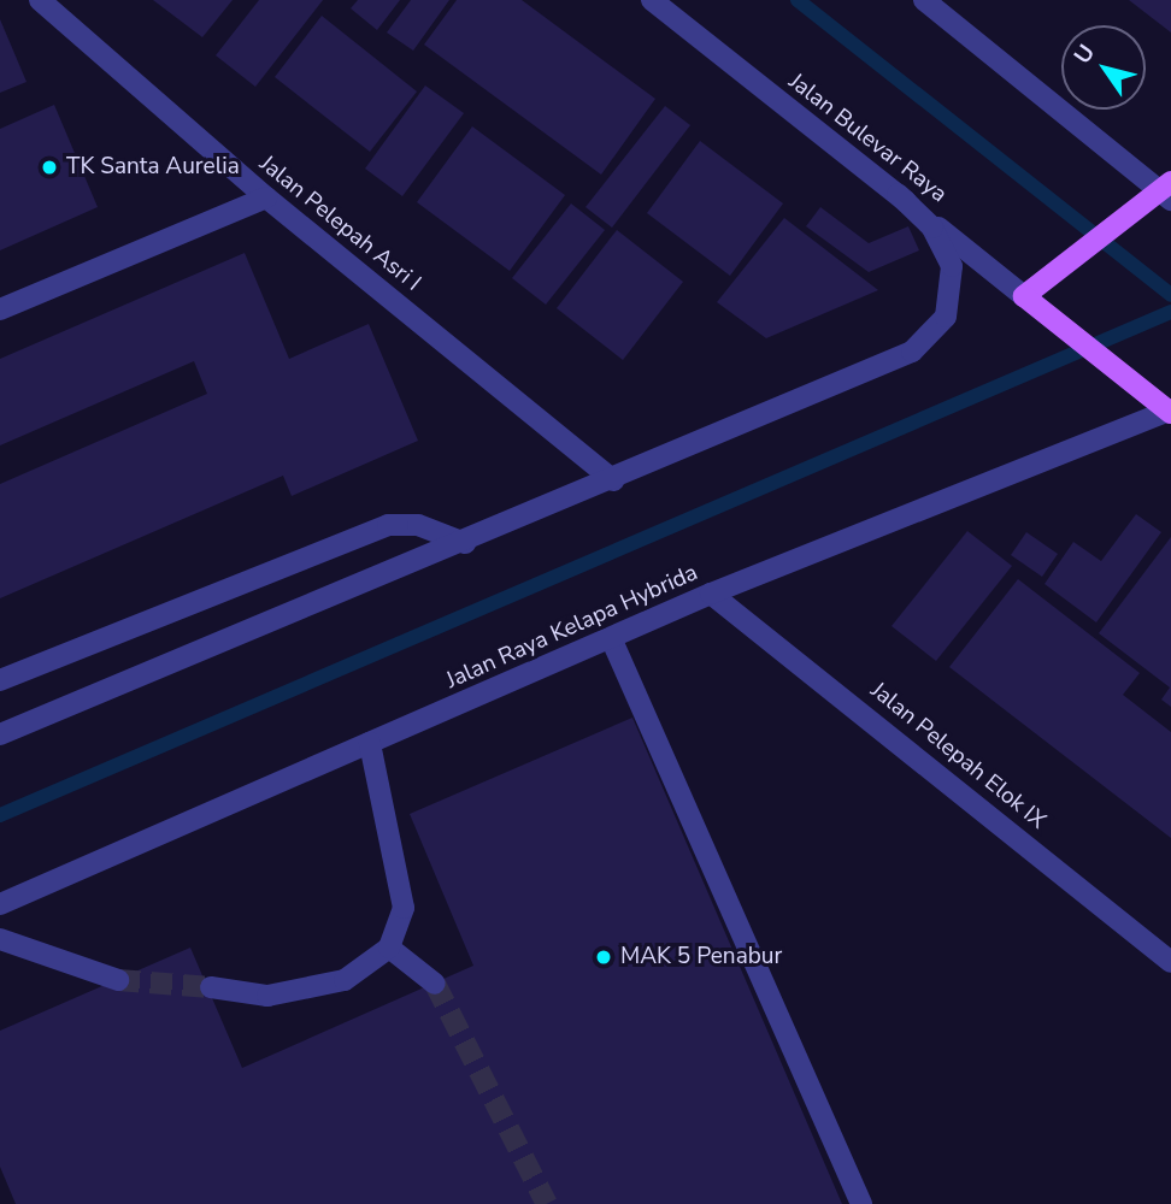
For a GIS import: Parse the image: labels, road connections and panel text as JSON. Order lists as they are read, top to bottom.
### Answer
{
  "streets": {
    "main road": ["Jalan Bulevar Raya"],
    "street": ["Jalan Pelepah Asri I", "Jalan Raya Kelapa Hybrida", "Jalan Pelepah Elok IX"]
  },
  "crossings": [
    ["Jalan Bulevar Raya", "Jalan Raya Kelapa Hybrida"],
    ["Jalan Raya Kelapa Hybrida", "Jalan Pelepah Elok IX"]
  ],
  "places": ["TK Santa Aurelia", "MAK 5 Penabur"],
  "north": "top left"
}
